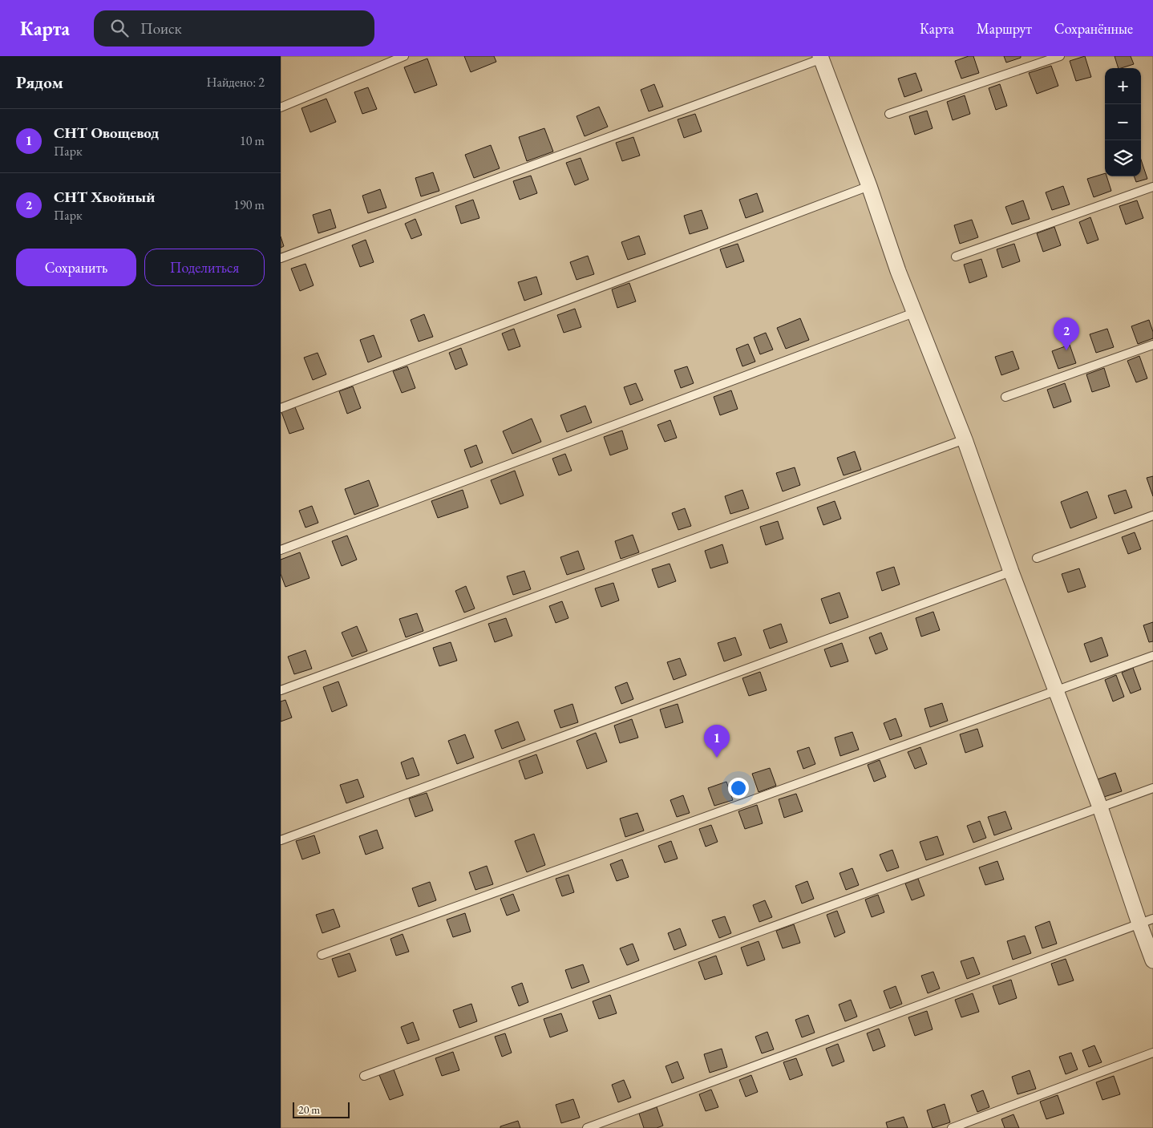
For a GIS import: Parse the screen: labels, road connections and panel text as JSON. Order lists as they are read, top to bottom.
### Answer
{
  "scale_bar": "20 m",
  "page": {
    "header": "Карта",
    "search": "Поиск",
    "nav": ["Карта", "Маршрут", "Сохранённые"],
    "heading": ["Рядом", "Найдено: 2"],
    "map_buttons": ["+", "−"],
    "list": [
      {
        "mark": "1",
        "name": "СНТ Овощевод",
        "note": "Парк",
        "value": "10 m"
      },
      {
        "mark": "2",
        "name": "СНТ Хвойный",
        "note": "Парк",
        "value": "190 m"
      }
    ],
    "buttons": ["Сохранить", "Поделиться"],
    "pins": ["2", "1"],
    "scale": "20 m"
  }
}
